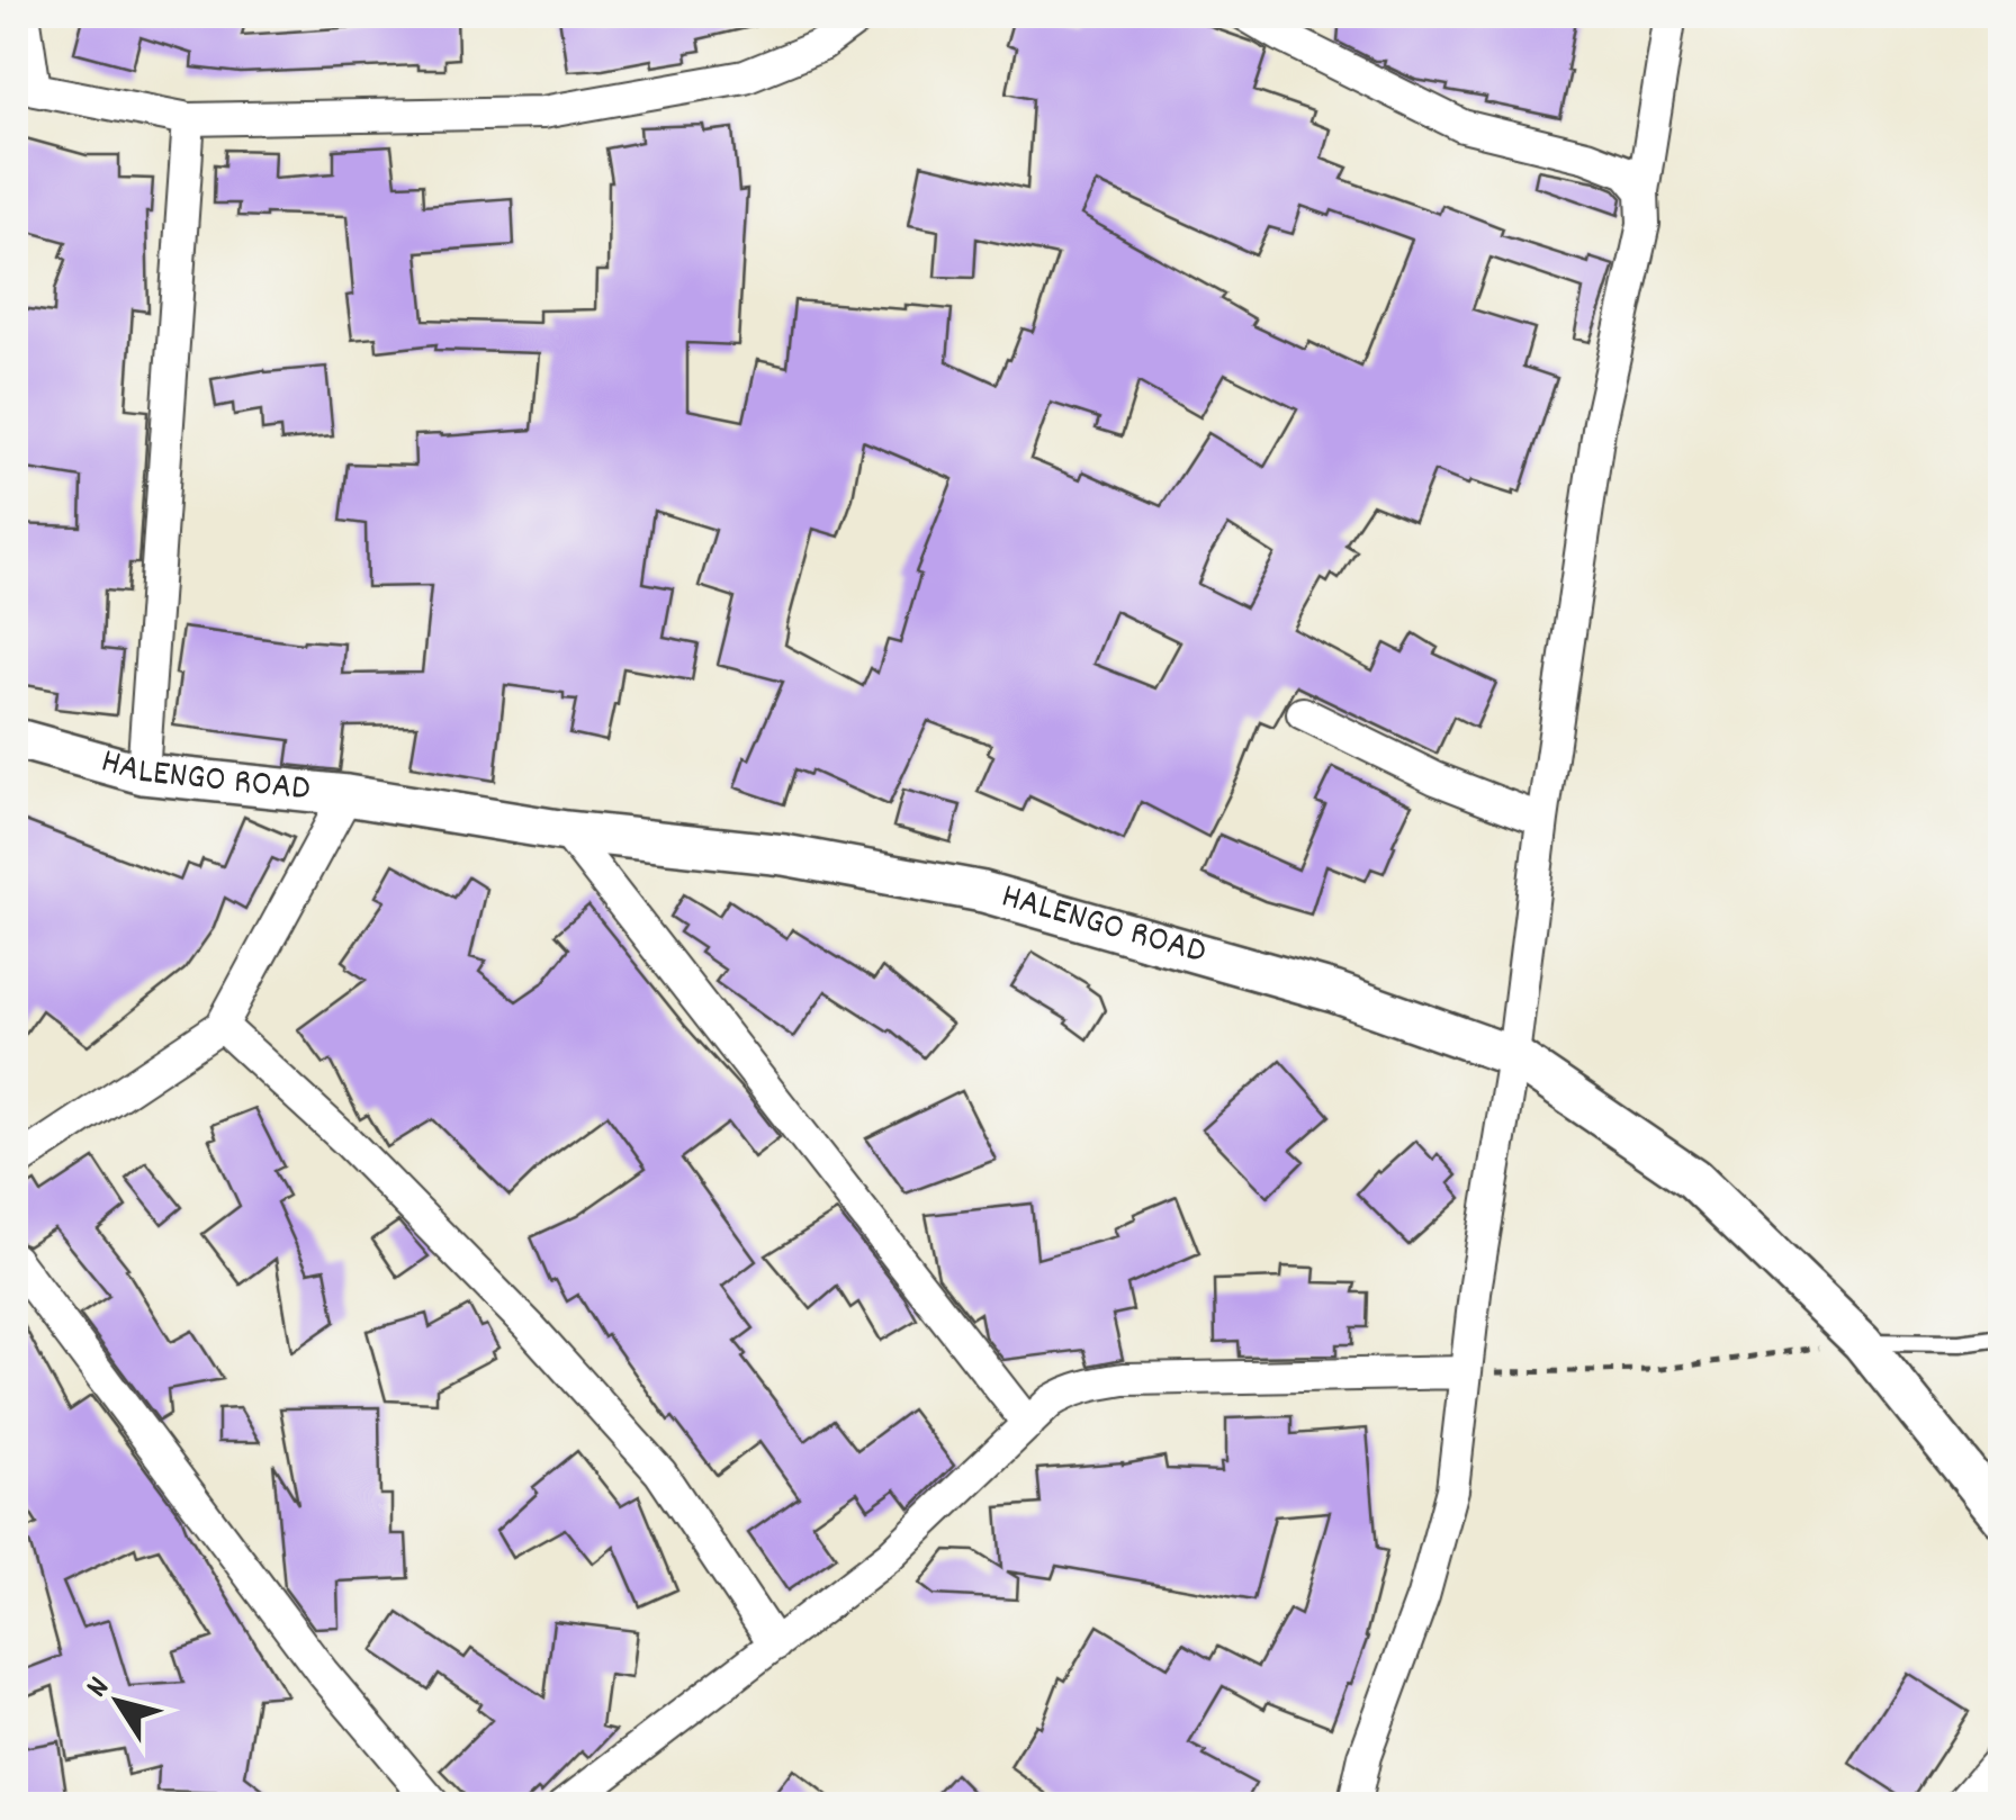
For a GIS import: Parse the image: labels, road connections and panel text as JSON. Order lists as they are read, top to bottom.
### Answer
{
  "streets": {
    "street": ["HALENGO ROAD"]
  },
  "north": "top left"
}
